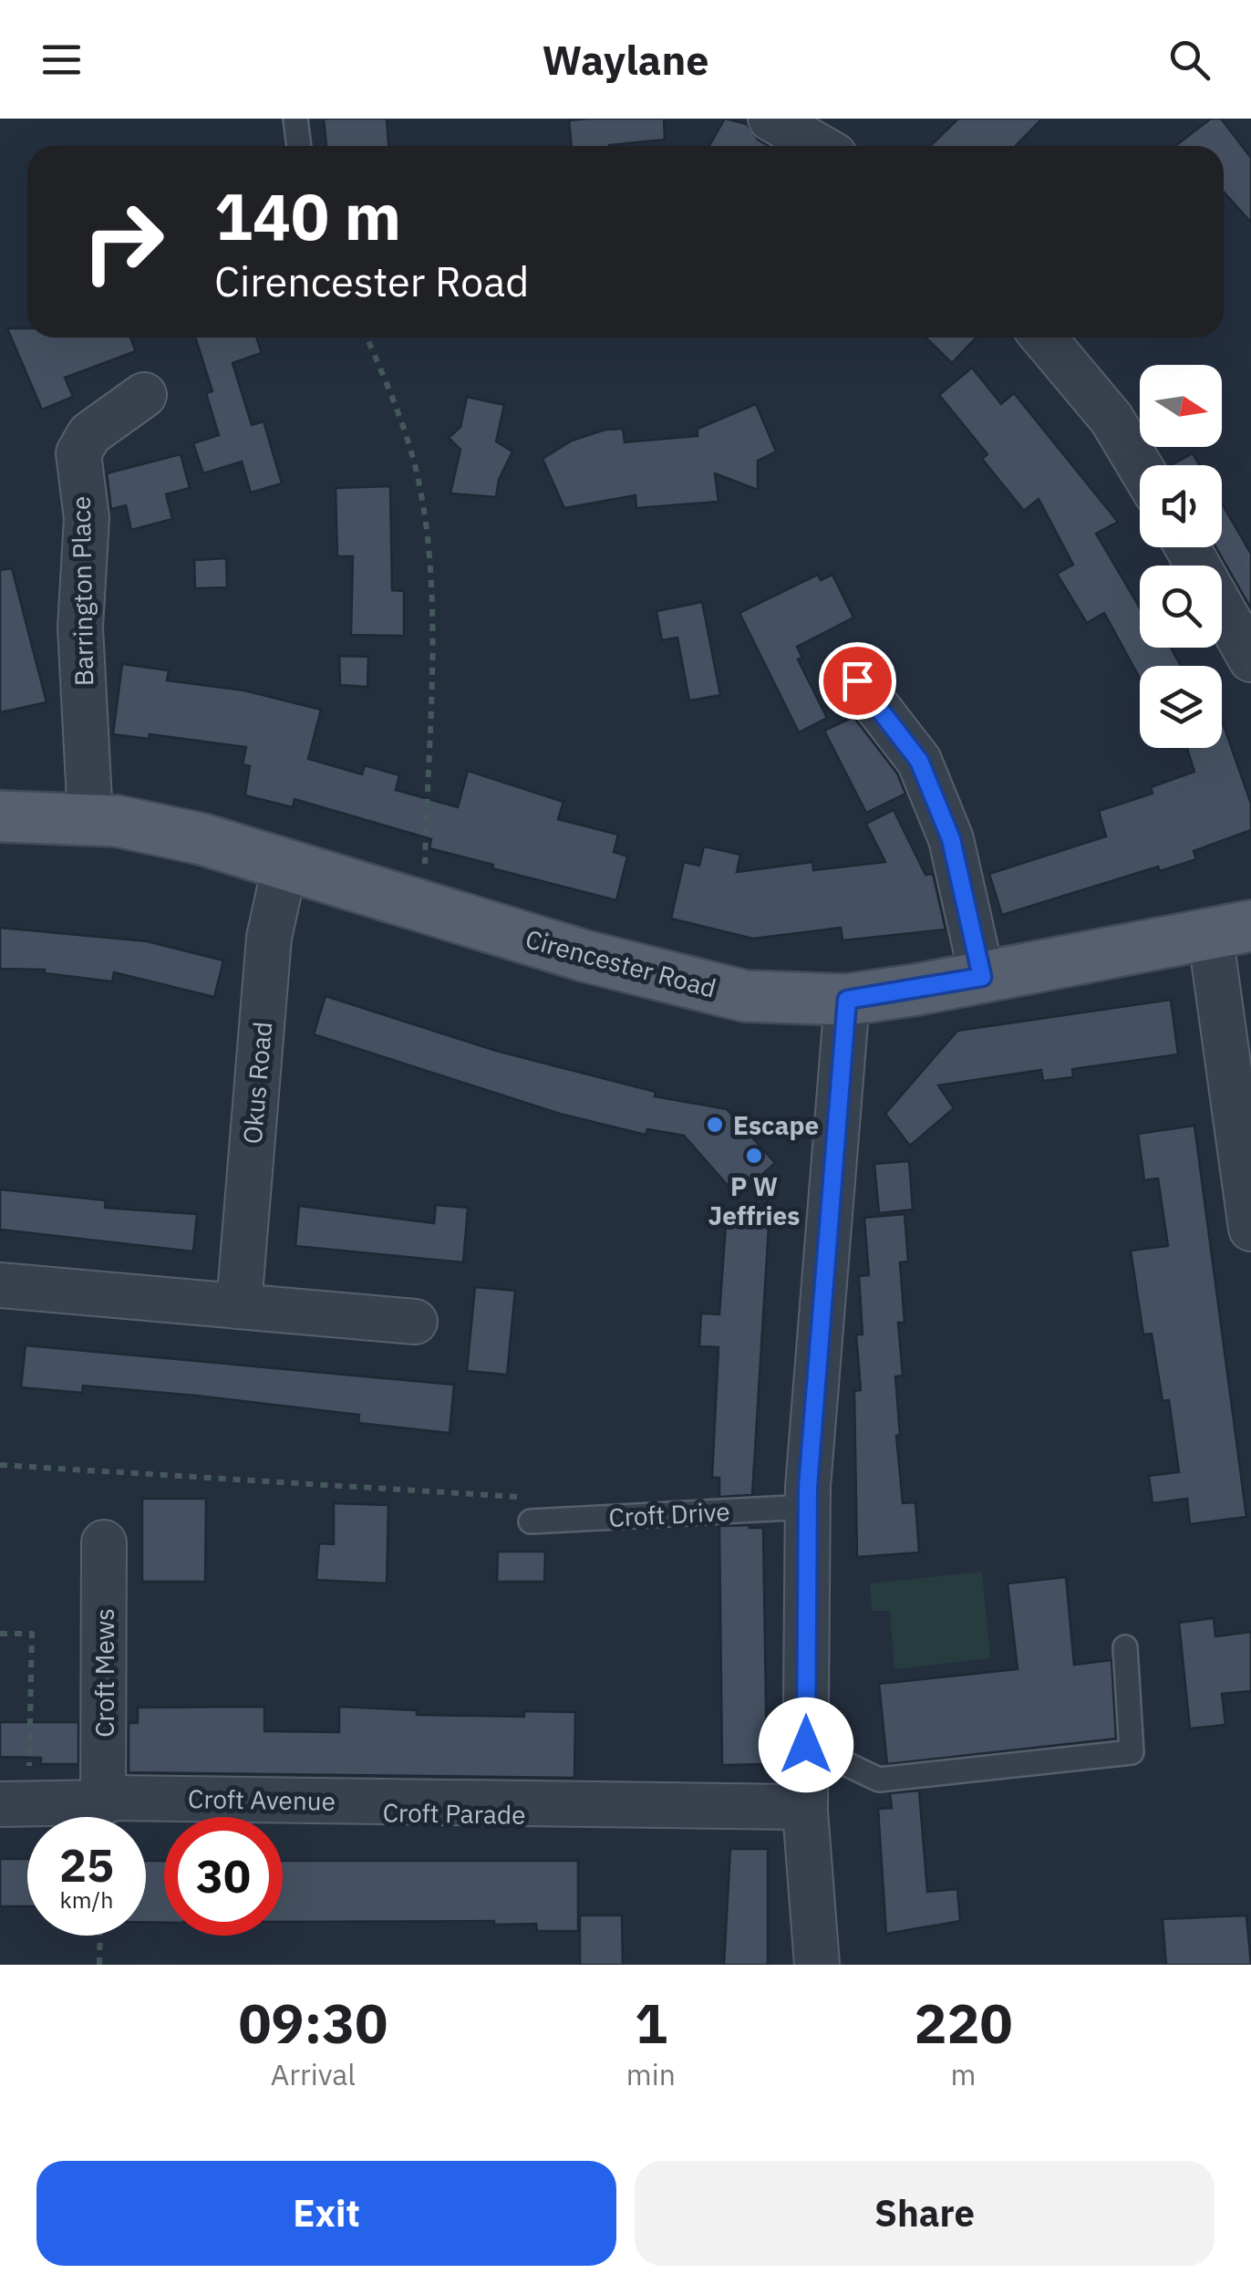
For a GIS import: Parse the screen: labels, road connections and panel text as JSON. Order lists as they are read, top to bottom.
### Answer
{
  "streets": {
    "main road": ["Cirencester Road"],
    "street": [
      "Barrington Place",
      "Okus Road",
      "Croft Mews",
      "Croft Avenue"
    ],
    "lane": ["Croft Drive"]
  },
  "crossings": [
    ["Barrington Place", "Cirencester Road"],
    ["Cirencester Road", "Okus Road"],
    ["Croft Mews", "Croft Avenue"]
  ],
  "places": ["Escape", "P W Jeffries"],
  "north": "right",
  "page": {
    "header": "Waylane",
    "turn": ["140 m", "Cirencester Road"],
    "speed": "25 km/h",
    "limit": "30",
    "eta": [
      "09:30",
      "Arrival",
      "1",
      "min",
      "220",
      "m"
    ],
    "buttons": ["Exit", "Share"]
  }
}
